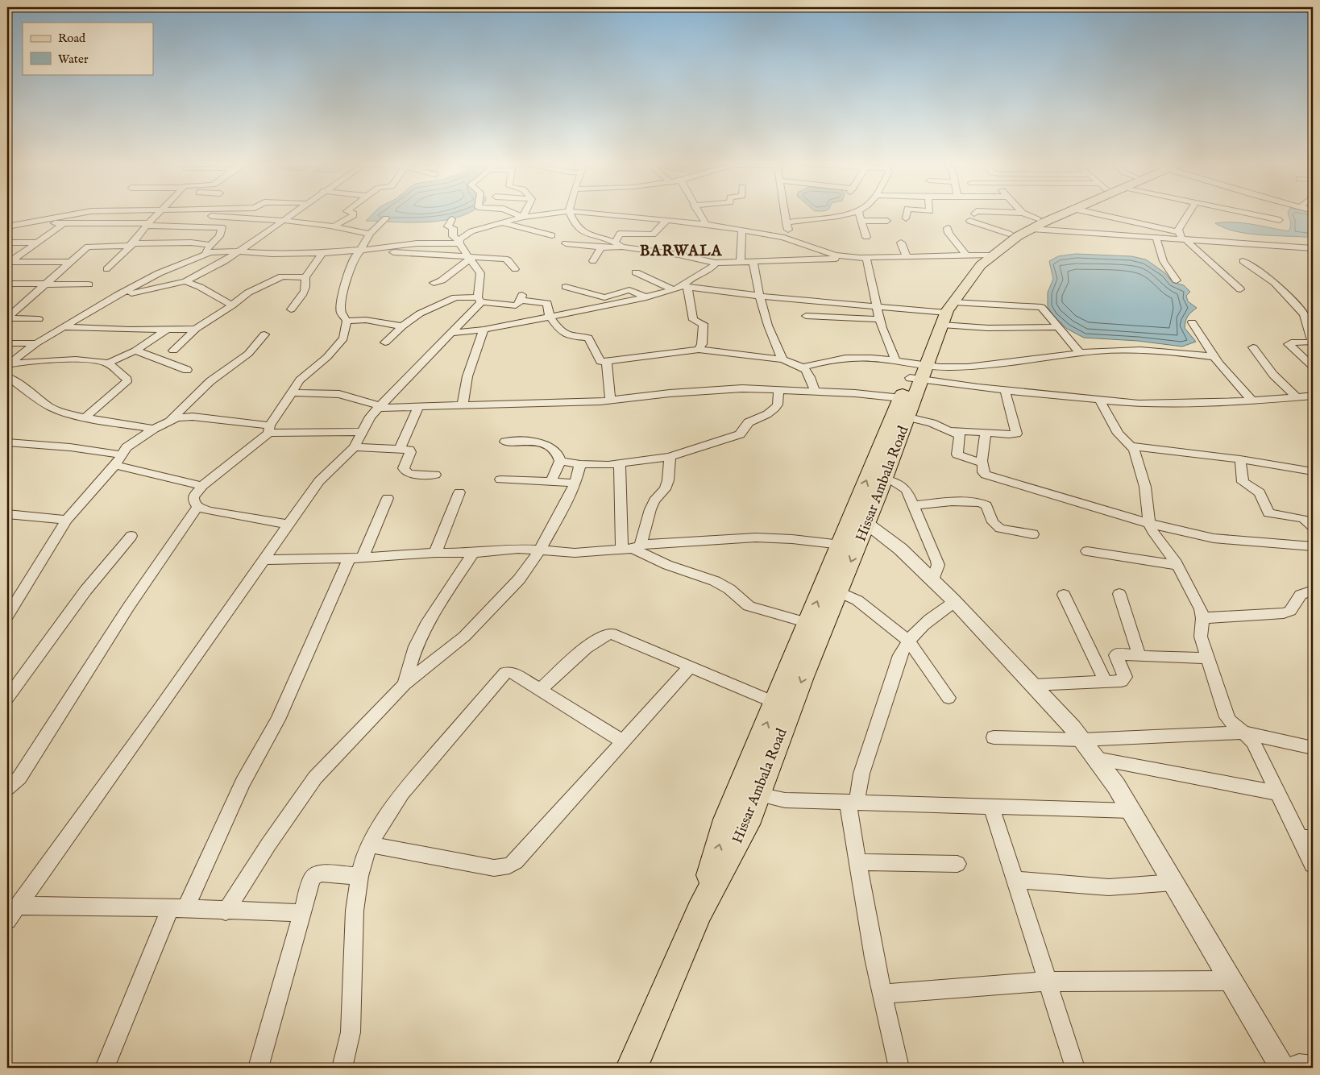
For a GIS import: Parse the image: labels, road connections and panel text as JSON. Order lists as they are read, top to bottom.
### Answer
{
  "streets": {
    "main road": ["Hissar Ambala Road"]
  },
  "districts": ["BARWALA"],
  "legend": ["Road", "Water"]
}
